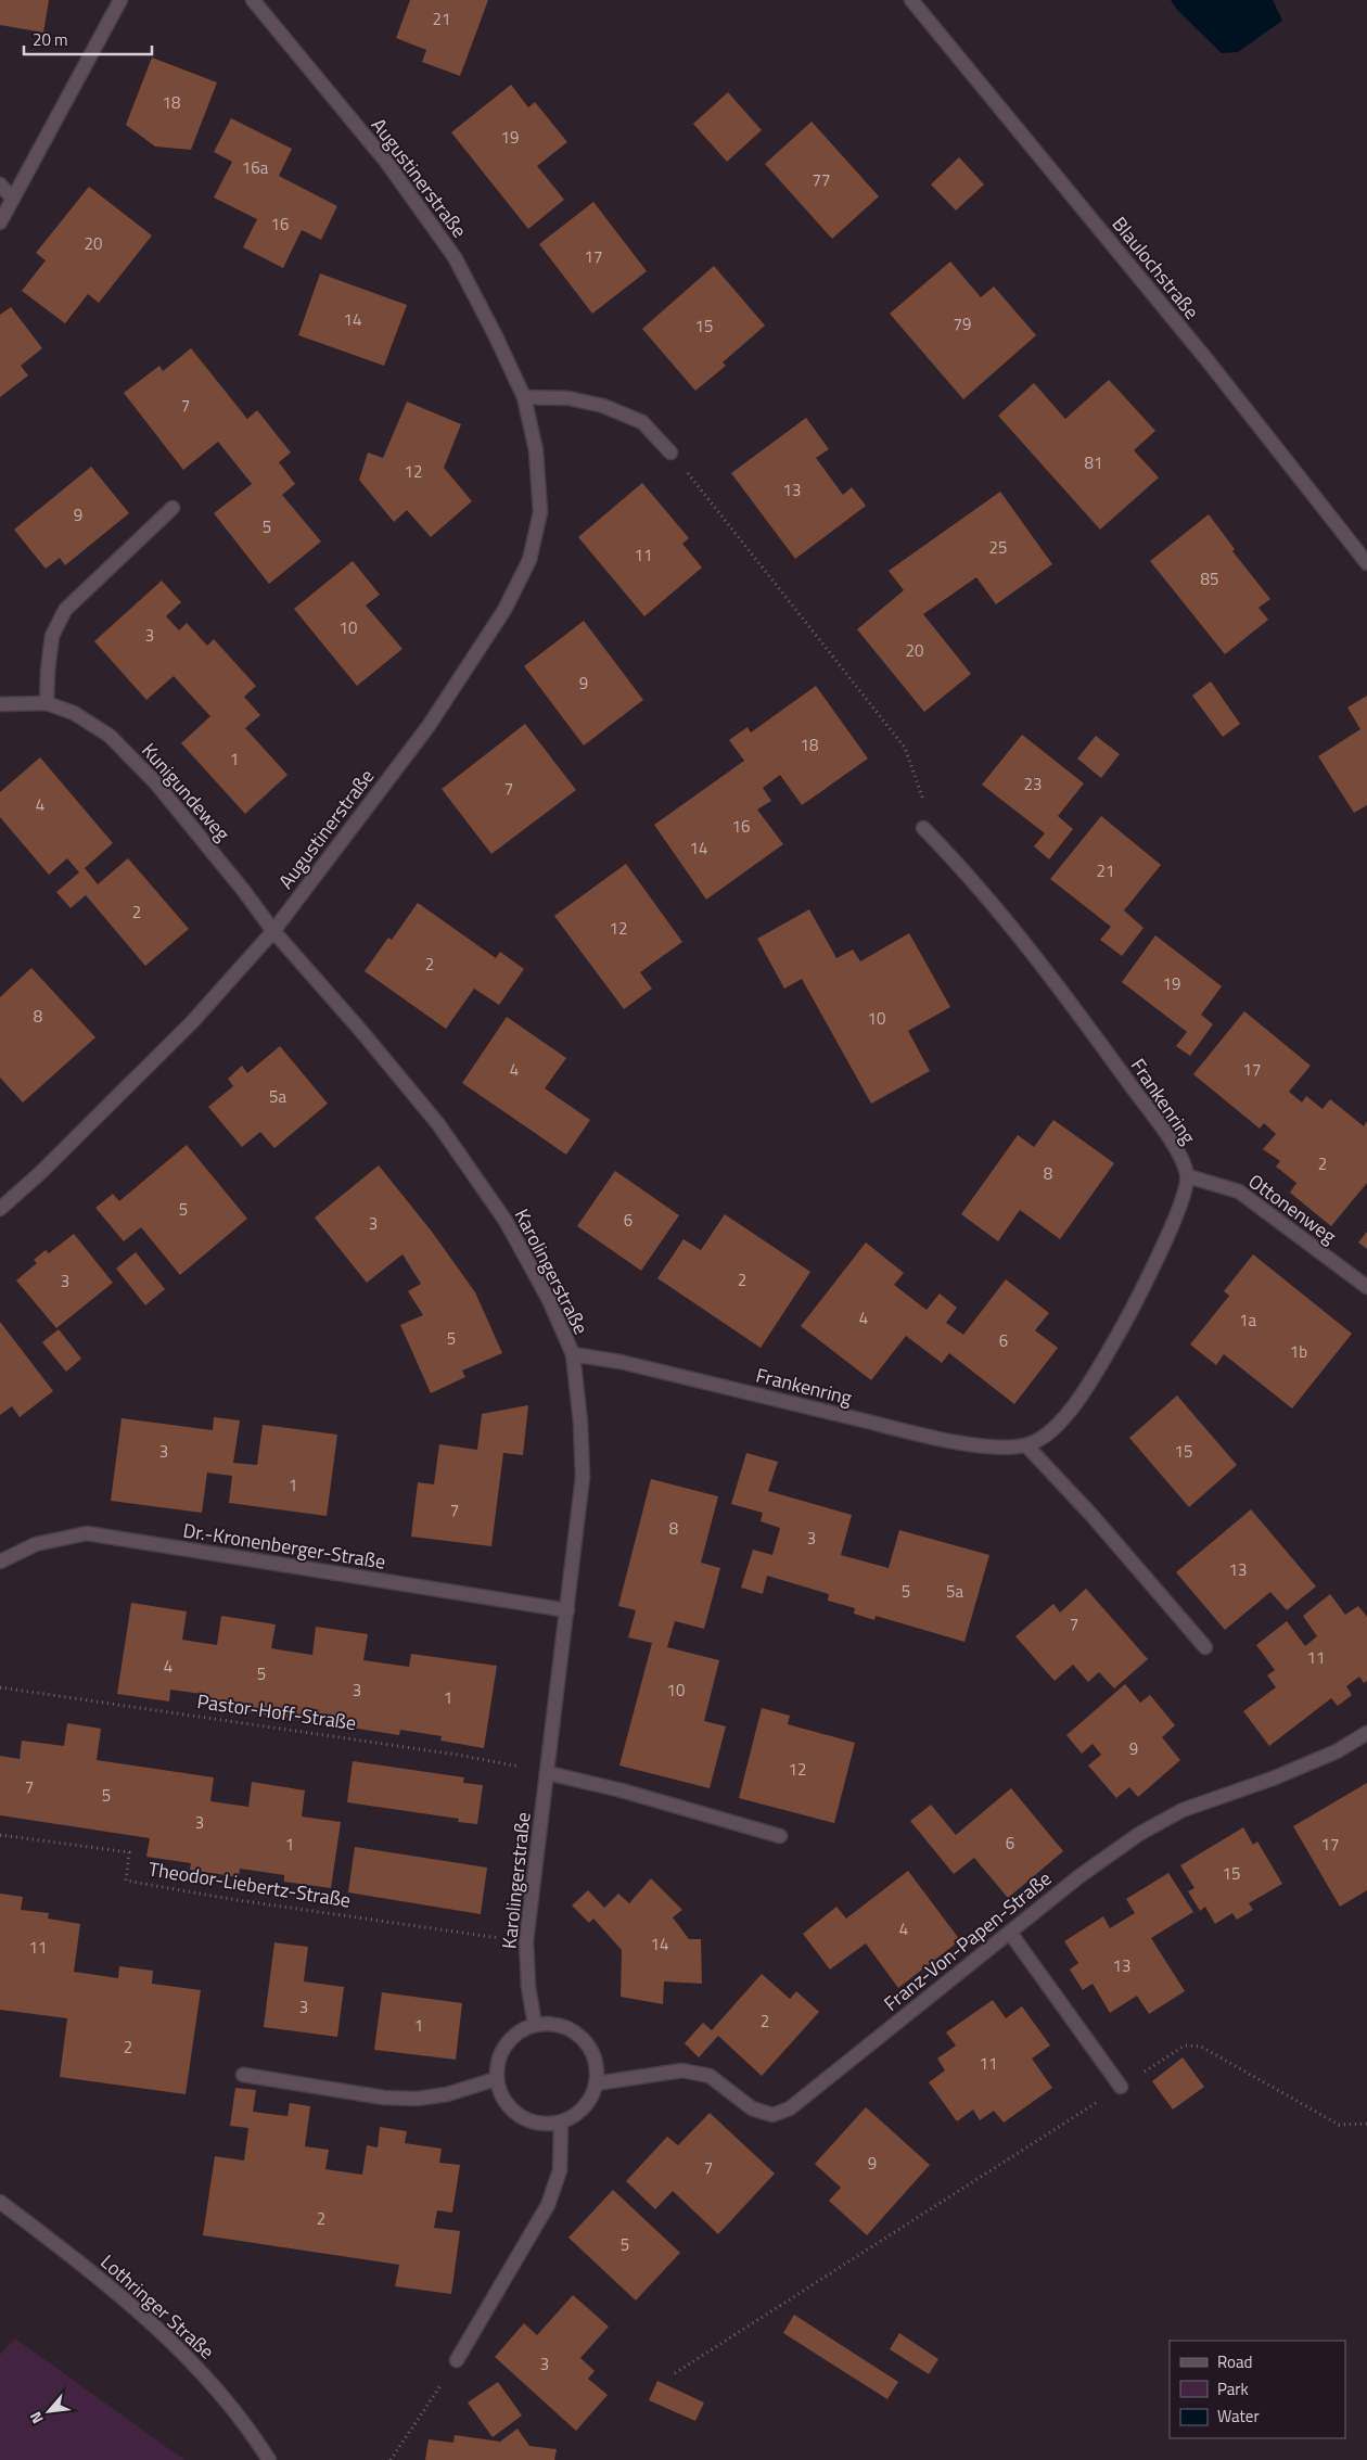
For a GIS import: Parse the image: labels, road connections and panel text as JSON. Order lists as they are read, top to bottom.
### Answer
{
  "streets": {
    "street": [
      "Augustinerstraße",
      "Blaulochstraße",
      "Kunigundeweg",
      "Frankenring",
      "Ottonenweg",
      "Karolingerstraße",
      "Dr.-Kronenberger-Straße",
      "Franz-Von-Papen-Straße",
      "Lothringer Straße"
    ],
    "path": ["Pastor-Hoff-Straße", "Theodor-Liebertz-Straße"]
  },
  "crossings": [
    ["Augustinerstraße", "Kunigundeweg"],
    ["Augustinerstraße", "Karolingerstraße"],
    ["Kunigundeweg", "Karolingerstraße"],
    ["Frankenring", "Ottonenweg"],
    ["Frankenring", "Karolingerstraße"],
    ["Karolingerstraße", "Dr.-Kronenberger-Straße"],
    ["Karolingerstraße", "Pastor-Hoff-Straße"],
    ["Karolingerstraße", "Theodor-Liebertz-Straße"],
    ["Karolingerstraße", "Franz-Von-Papen-Straße"]
  ],
  "house_numbers": [
    "21",
    "18",
    "19",
    "16a",
    "77",
    "16",
    "20",
    "17",
    "14",
    "79",
    "15",
    "7",
    "81",
    "12",
    "13",
    "9",
    "5",
    "25",
    "11",
    "85",
    "10",
    "3",
    "20",
    "9",
    "18",
    "1",
    "23",
    "7",
    "4",
    "16",
    "14",
    "21",
    "2",
    "12",
    "2",
    "19",
    "8",
    "10",
    "4",
    "17",
    "5a",
    "2",
    "8",
    "5",
    "6",
    "3",
    "2",
    "3",
    "4",
    "1a",
    "5",
    "6",
    "1b",
    "3",
    "15",
    "1",
    "7",
    "8",
    "3",
    "13",
    "5",
    "5a",
    "7",
    "11",
    "4",
    "5",
    "3",
    "10",
    "1",
    "9",
    "12",
    "7",
    "5",
    "3",
    "6",
    "1",
    "17",
    "15",
    "4",
    "14",
    "11",
    "13",
    "3",
    "2",
    "1",
    "2",
    "11",
    "9",
    "7",
    "2",
    "5",
    "3"
  ],
  "legend": ["Road", "Park", "Water"],
  "scale_bar": "20 m",
  "north": "bottom left"
}
